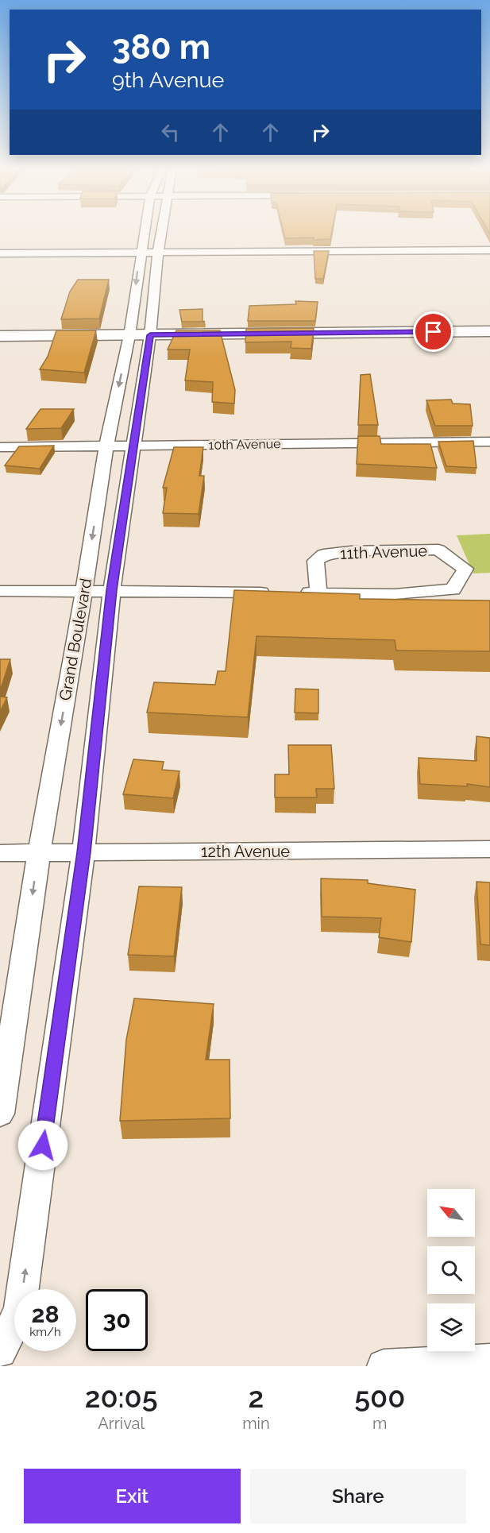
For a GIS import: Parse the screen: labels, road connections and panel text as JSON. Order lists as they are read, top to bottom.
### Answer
{
  "streets": {
    "street": [
      "10th Avenue",
      "11th Avenue",
      "Grand Boulevard",
      "12th Avenue"
    ]
  },
  "crossings": [
    ["10th Avenue", "Grand Boulevard"],
    ["11th Avenue", "Grand Boulevard"],
    ["Grand Boulevard", "12th Avenue"]
  ],
  "north": "top left",
  "page": {
    "turn": ["380 m", "9th Avenue"],
    "speed": "28 km/h",
    "limit": "30",
    "eta": [
      "20:05",
      "Arrival",
      "2",
      "min",
      "500",
      "m"
    ],
    "buttons": ["Exit", "Share"]
  }
}
